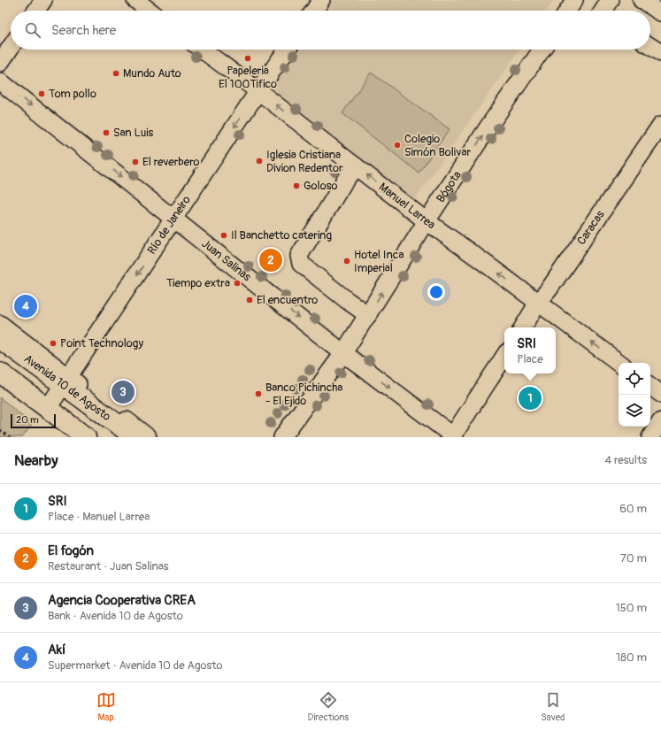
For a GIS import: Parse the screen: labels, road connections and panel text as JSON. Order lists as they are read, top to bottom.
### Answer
{
  "streets": {
    "main road": ["Avenida 10 de Agosto"],
    "street": [
      "Bógota",
      "Manuel Larrea",
      "Río de Janeiro",
      "Caracas",
      "Juan Salinas"
    ]
  },
  "crossings": [
    ["Bógota", "Manuel Larrea"],
    ["Bógota", "Juan Salinas"],
    ["Manuel Larrea", "Río de Janeiro"],
    ["Manuel Larrea", "Caracas"],
    ["Río de Janeiro", "Juan Salinas"],
    ["Río de Janeiro", "Avenida 10 de Agosto"]
  ],
  "one_way": [
    "Bógota",
    "Manuel Larrea",
    "Río de Janeiro",
    "Juan Salinas"
  ],
  "places": [
    "Papeleria El 100Tifico",
    "Mundo Auto",
    "Tom pollo",
    "San Luis",
    "Colegio Simón Bolivar",
    "Iglesia Cristiana Divion Redentor",
    "El reverbero",
    "Goloso",
    "Il Banchetto catering",
    "Hotel Inca Imperial",
    "Tiempo extra",
    "El encuentro",
    "Point Technology",
    "Banco Pichincha - El Ejido"
  ],
  "scale_bar": "20 m",
  "page": {
    "search": "Search here",
    "pins": [
      "2",
      "4",
      "3",
      "1"
    ],
    "popup": ["SRI", "Place"],
    "scale": "20 m",
    "heading": ["Nearby", "4 results"],
    "list": [
      {
        "mark": "1",
        "name": "SRI",
        "note": "Place · Manuel Larrea",
        "value": "60 m"
      },
      {
        "mark": "2",
        "name": "El fogón",
        "note": "Restaurant · Juan Salinas",
        "value": "70 m"
      },
      {
        "mark": "3",
        "name": "Agencia Cooperativa CREA",
        "note": "Bank · Avenida 10 de Agosto",
        "value": "150 m"
      },
      {
        "mark": "4",
        "name": "Akí",
        "note": "Supermarket · Avenida 10 de Agosto",
        "value": "180 m"
      }
    ],
    "nav": ["Map", "Directions", "Saved"]
  }
}
